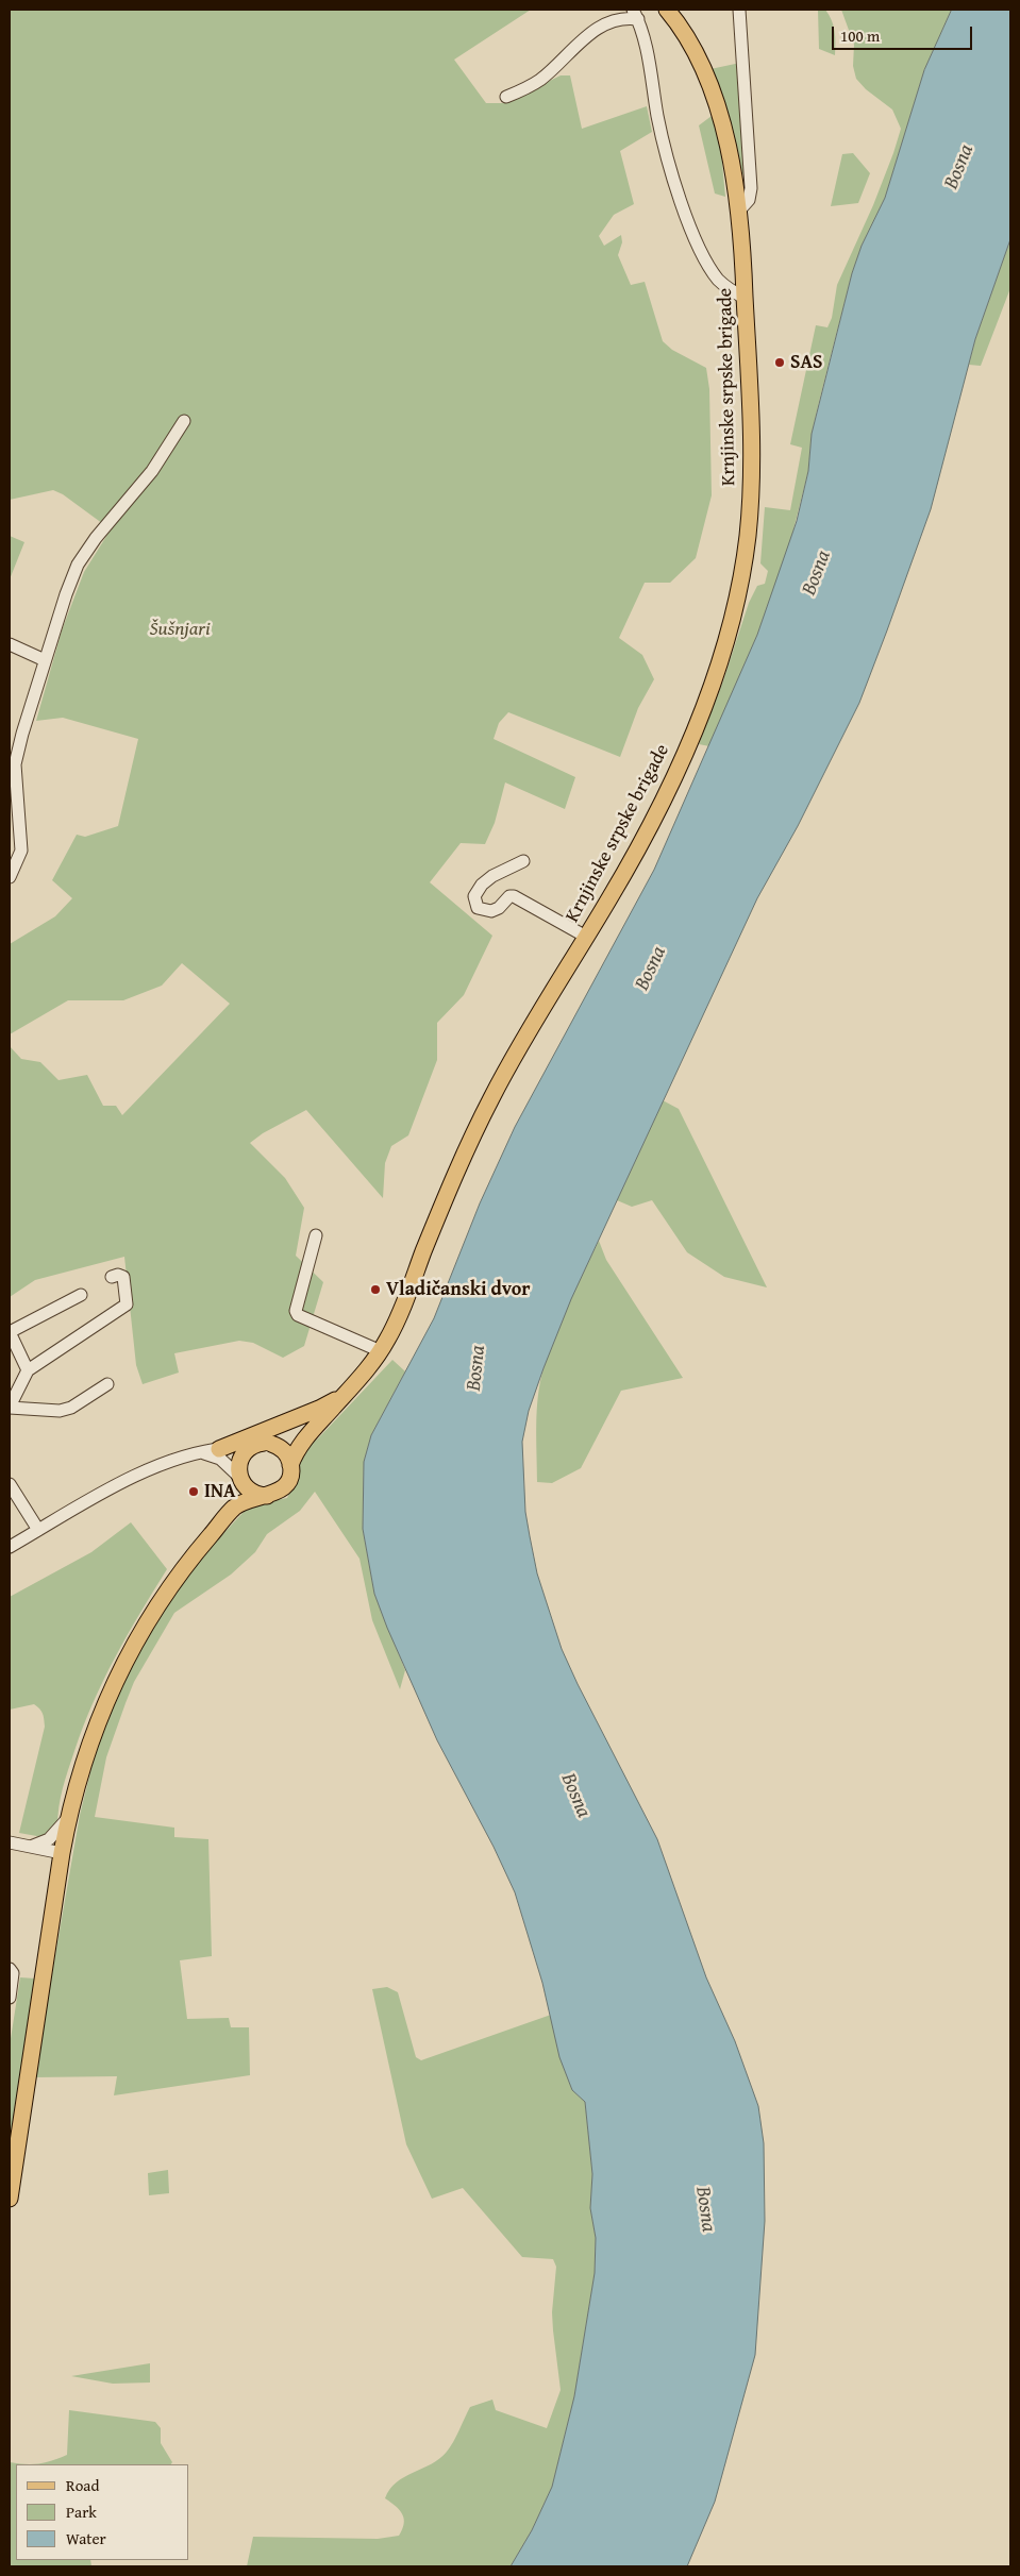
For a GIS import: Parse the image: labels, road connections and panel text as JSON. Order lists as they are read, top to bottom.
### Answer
{
  "streets": {
    "main road": ["Krnjinske srpske brigade"]
  },
  "water": ["Bosna"],
  "parks": ["Šušnjari"],
  "places": ["SAS", "Vladičanski dvor", "INA"],
  "legend": ["Road", "Park", "Water"],
  "scale_bar": "100 m"
}
